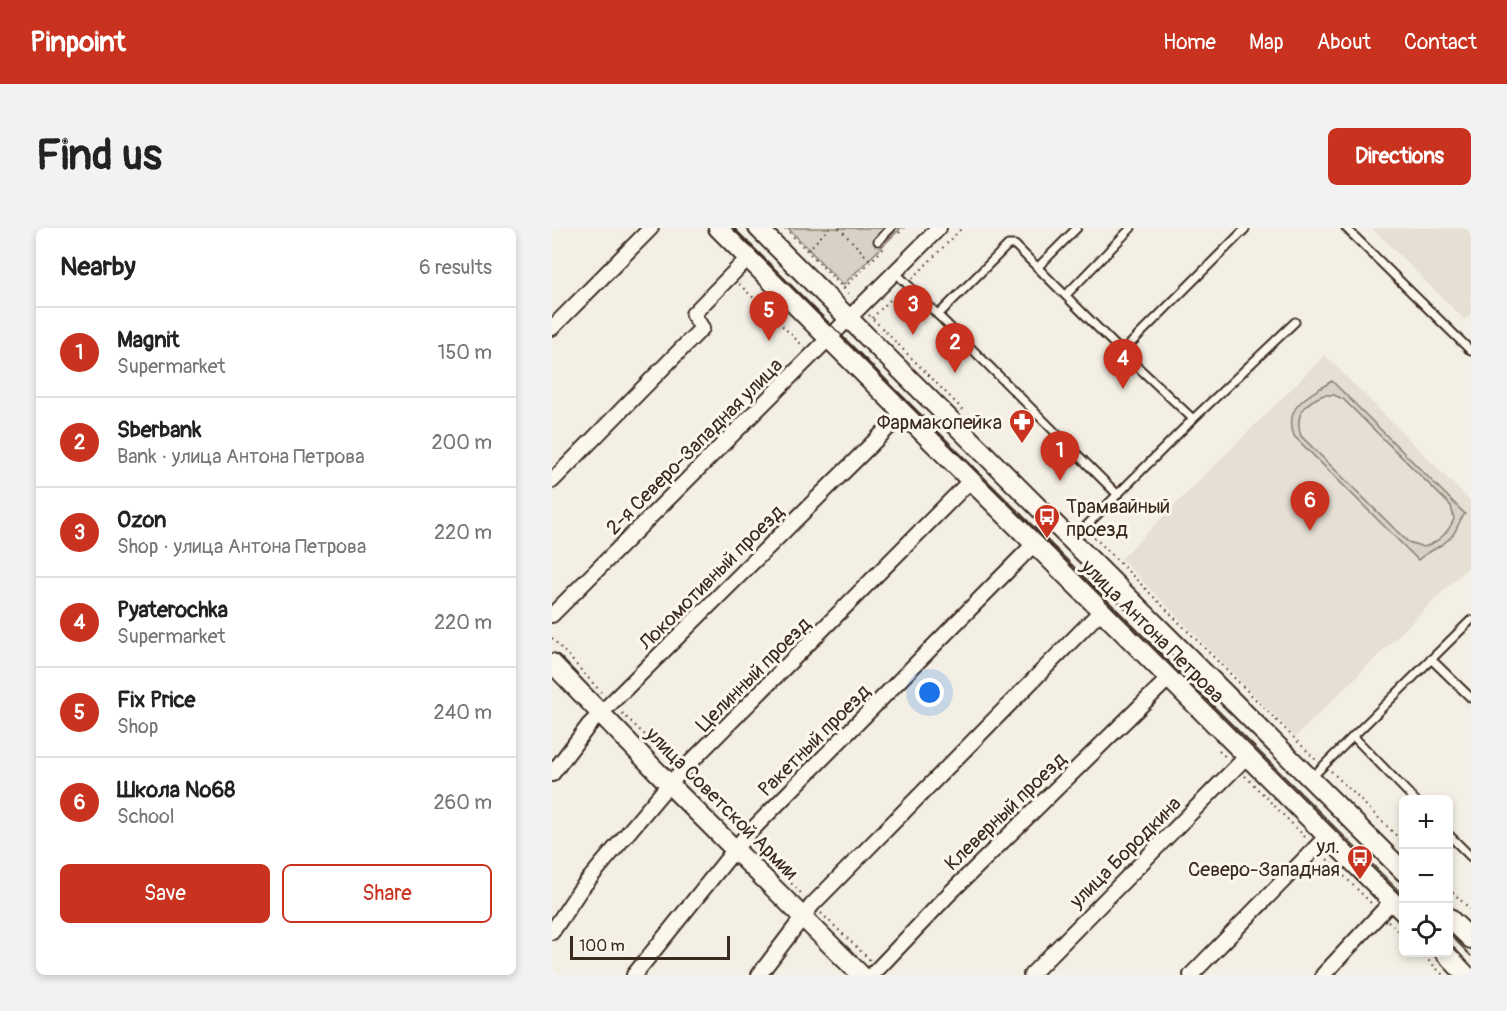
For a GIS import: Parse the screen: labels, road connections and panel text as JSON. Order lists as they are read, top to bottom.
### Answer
{
  "streets": {
    "main road": ["улица Антона Петрова", "улица Советской Армии"],
    "street": [
      "2-я Северо-Западная улица",
      "Локомотивный проезд",
      "Целинный проезд",
      "Ракетный проезд",
      "Клеверный проезд",
      "улица Бородкина"
    ]
  },
  "crossings": [
    ["2-я Северо-Западная улица", "улица Антона Петрова"],
    ["Локомотивный проезд", "улица Антона Петрова"],
    ["Локомотивный проезд", "улица Советской Армии"],
    ["улица Антона Петрова", "Целинный проезд"],
    ["улица Антона Петрова", "Ракетный проезд"],
    ["улица Антона Петрова", "Клеверный проезд"],
    ["улица Антона Петрова", "улица Бородкина"],
    ["Целинный проезд", "улица Советской Армии"],
    ["Ракетный проезд", "улица Советской Армии"],
    ["улица Советской Армии", "Клеверный проезд"]
  ],
  "places": {
    "pharmacy": ["Фармакопейка"],
    "bus stop": ["Трамвайный проезд", "ул. Северо-Западная"]
  },
  "scale_bar": "100 m",
  "page": {
    "header": "Pinpoint",
    "nav": [
      "Home",
      "Map",
      "About",
      "Contact"
    ],
    "buttons": [
      "Directions",
      ["Save", "Share"]
    ],
    "title": "Find us",
    "heading": ["Nearby", "6 results"],
    "pins": [
      "3",
      "5",
      "2",
      "4",
      "1",
      "6"
    ],
    "list": [
      {
        "mark": "1",
        "name": "Magnit",
        "note": "Supermarket",
        "value": "150 m"
      },
      {
        "mark": "2",
        "name": "Sberbank",
        "note": "Bank · улица Антона Петрова",
        "value": "200 m"
      },
      {
        "mark": "3",
        "name": "Ozon",
        "note": "Shop · улица Антона Петрова",
        "value": "220 m"
      },
      {
        "mark": "4",
        "name": "Pyaterochka",
        "note": "Supermarket",
        "value": "220 m"
      },
      {
        "mark": "5",
        "name": "Fix Price",
        "note": "Shop",
        "value": "240 m"
      },
      {
        "mark": "6",
        "name": "Школа №68",
        "note": "School",
        "value": "260 m"
      }
    ],
    "map_buttons": ["+", "−"],
    "scale": "100 m"
  }
}
